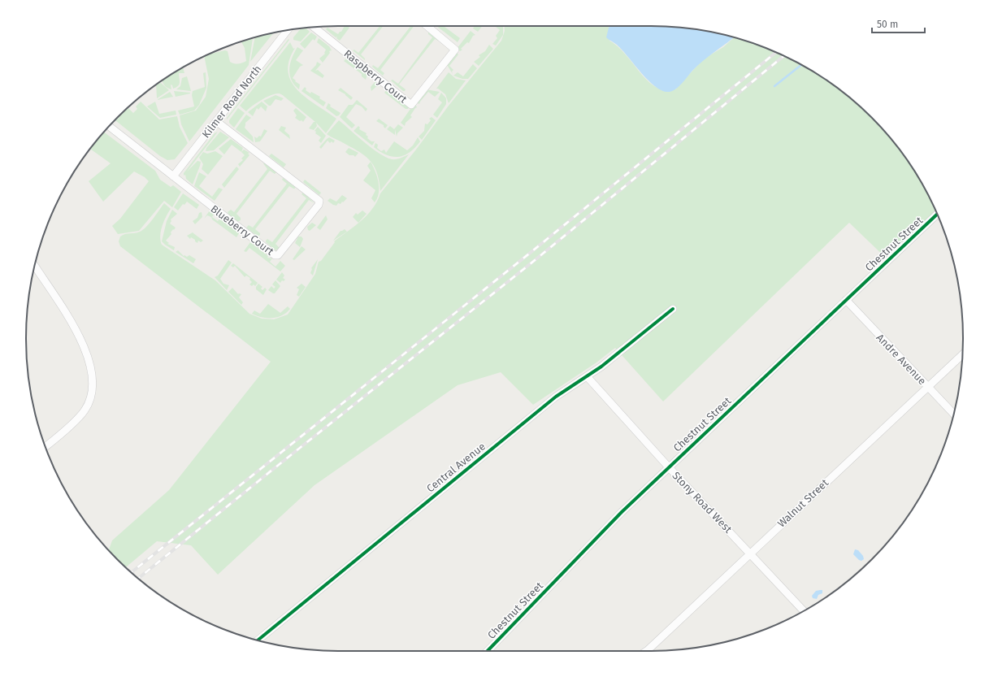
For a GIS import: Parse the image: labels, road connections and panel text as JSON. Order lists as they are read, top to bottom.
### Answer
{
  "streets": {
    "street": [
      "Raspberry Court",
      "Kilmer Road North",
      "Blueberry Court",
      "Chestnut Street",
      "Andre Avenue",
      "Central Avenue",
      "Stony Road West",
      "Walnut Street"
    ]
  },
  "crossings": [
    ["Kilmer Road North", "Blueberry Court"],
    ["Chestnut Street", "Andre Avenue"],
    ["Chestnut Street", "Stony Road West"],
    ["Andre Avenue", "Walnut Street"],
    ["Central Avenue", "Stony Road West"],
    ["Stony Road West", "Walnut Street"]
  ],
  "scale_bar": "50 m"
}
